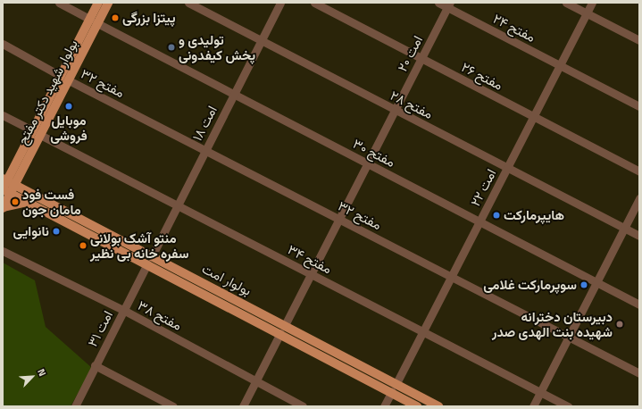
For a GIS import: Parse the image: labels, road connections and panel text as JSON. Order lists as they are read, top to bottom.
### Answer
{
  "streets": {
    "main road": ["بولوار شهید دکتر مفتح", "بولوار امت"],
    "street": [
      "مفتح ۲۴",
      "امت ۲۰",
      "مفتح ۲۶",
      "مفتح ۳۲",
      "مفتح ۲۸",
      "امت ۱۸",
      "مفتح ۳۰",
      "امت ۲۲",
      "مفتح ۳۴",
      "مفتح ۳۸",
      "امت ۳۱"
    ]
  },
  "crossings": [
    ["مفتح ۲۴", "امت ۲۰"],
    ["مفتح ۲۴", "امت ۲۲"],
    ["امت ۲۰", "مفتح ۲۶"],
    ["امت ۲۰", "مفتح ۳۲"],
    ["امت ۲۰", "مفتح ۲۸"],
    ["امت ۲۰", "مفتح ۳۰"],
    ["امت ۲۰", "مفتح ۳۴"],
    ["امت ۲۰", "بولوار امت"],
    ["مفتح ۲۶", "امت ۲۲"],
    ["مفتح ۳۲", "بولوار شهید دکتر مفتح"],
    ["مفتح ۳۲", "امت ۱۸"],
    ["مفتح ۳۲", "امت ۲۲"],
    ["بولوار شهید دکتر مفتح", "مفتح ۳۰"],
    ["بولوار شهید دکتر مفتح", "مفتح ۳۴"],
    ["بولوار شهید دکتر مفتح", "بولوار امت"],
    ["مفتح ۲۸", "امت ۱۸"],
    ["مفتح ۲۸", "امت ۲۲"],
    ["امت ۱۸", "مفتح ۳۰"],
    ["امت ۱۸", "مفتح ۳۴"],
    ["امت ۱۸", "بولوار امت"],
    ["امت ۱۸", "امت ۳۱"],
    ["مفتح ۳۰", "امت ۲۲"],
    ["امت ۲۲", "مفتح ۳۴"],
    ["امت ۲۲", "بولوار امت"],
    ["بولوار امت", "امت ۳۱"],
    ["مفتح ۳۸", "امت ۳۱"]
  ],
  "places": [
    "پیتزا بزرگی",
    "تولیدی و پخش کیفدونی",
    "موبایل فروشی",
    "فست فود مامان جون",
    "هایپرمارکت",
    "نانوایی",
    "منتو آشک بولانی سفره خانه بی نظیر",
    "سوپرمارکت غلامی",
    "دبیرستان دخترانه شهیده بنت الهدی صدر"
  ],
  "north": "top right"
}
